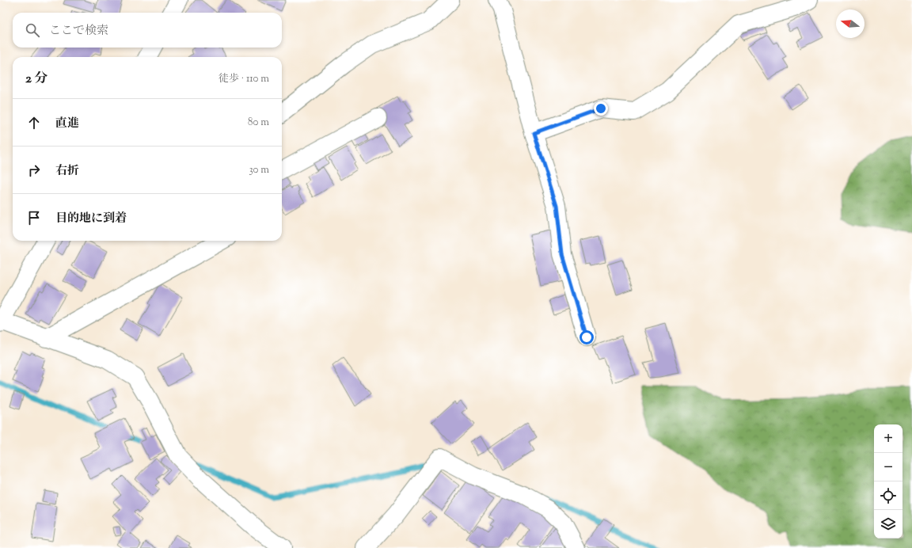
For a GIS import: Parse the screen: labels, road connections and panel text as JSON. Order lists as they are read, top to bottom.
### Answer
{
  "north": "left",
  "page": {
    "search": "ここで検索",
    "heading": ["2 分", "徒歩 · 110 m"],
    "list": [
      ["直進", "80 m"],
      ["右折", "30 m"],
      "目的地に到着"
    ],
    "map_buttons": ["+", "−"]
  }
}
